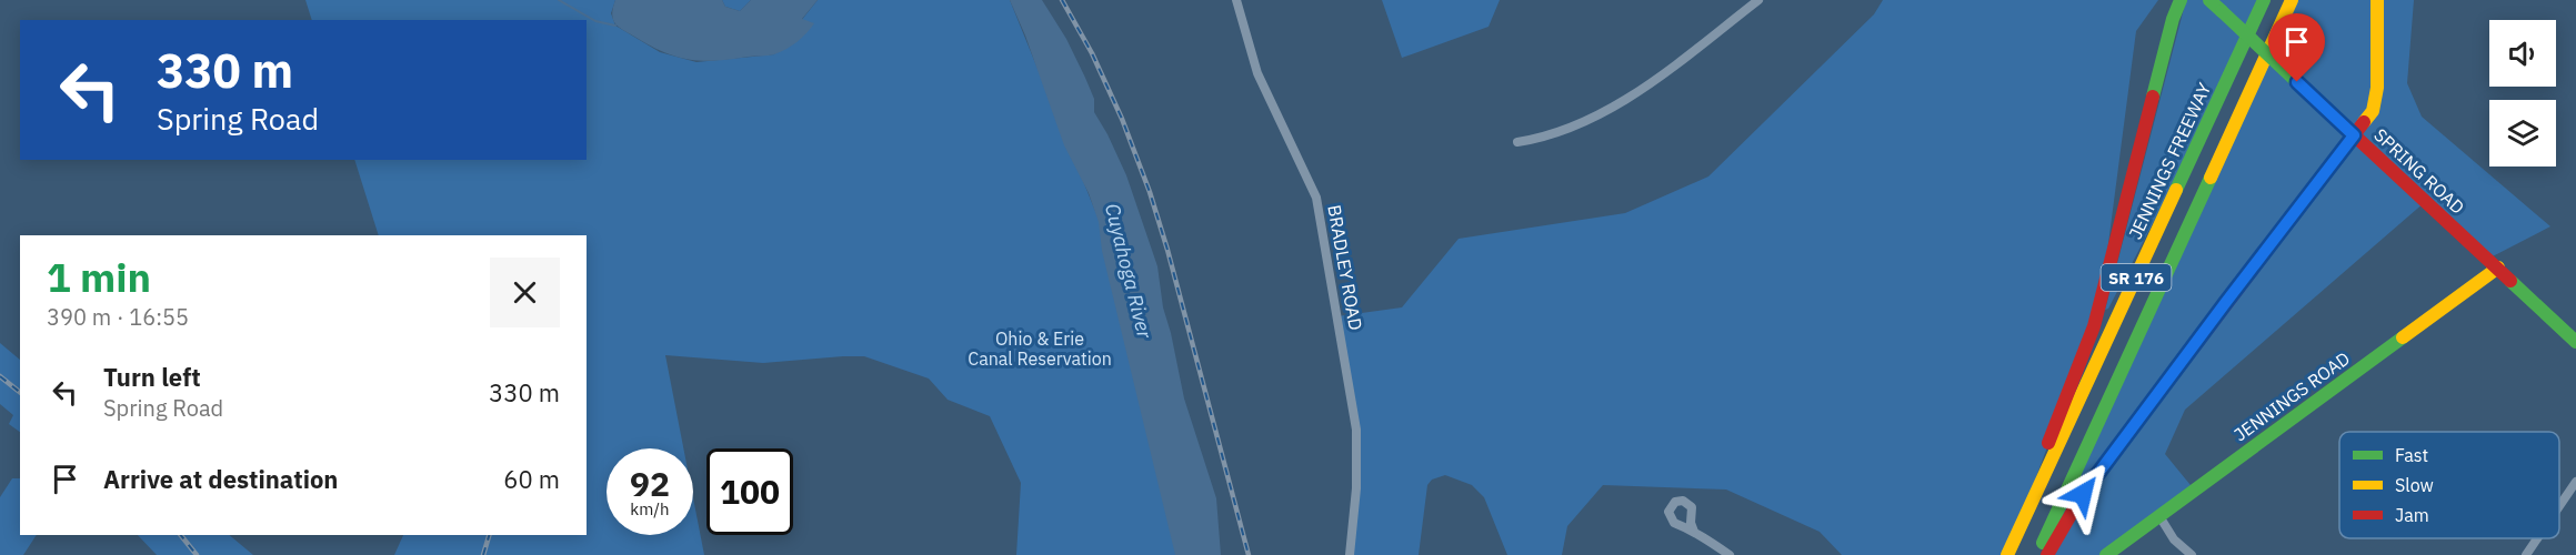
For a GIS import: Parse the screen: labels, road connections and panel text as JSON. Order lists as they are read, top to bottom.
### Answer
{
  "streets": {
    "main road": [
      "JENNINGS FREEWAY",
      "SPRING ROAD",
      "SR 176",
      "JENNINGS ROAD"
    ],
    "street": ["BRADLEY ROAD"]
  },
  "crossings": [
    ["SPRING ROAD", "JENNINGS ROAD"]
  ],
  "water": ["Cuyahoga River"],
  "parks": ["Ohio & Erie Canal Reservation"],
  "legend": ["Fast", "Slow", "Jam"],
  "page": {
    "turn": ["330 m", "Spring Road"],
    "heading": ["1 min", "390 m · 16:55"],
    "list": [
      {
        "name": "Turn left",
        "note": "Spring Road",
        "value": "330 m"
      },
      {
        "name": "Arrive at destination",
        "value": "60 m"
      }
    ],
    "speed": "92 km/h",
    "limit": "100"
  }
}
